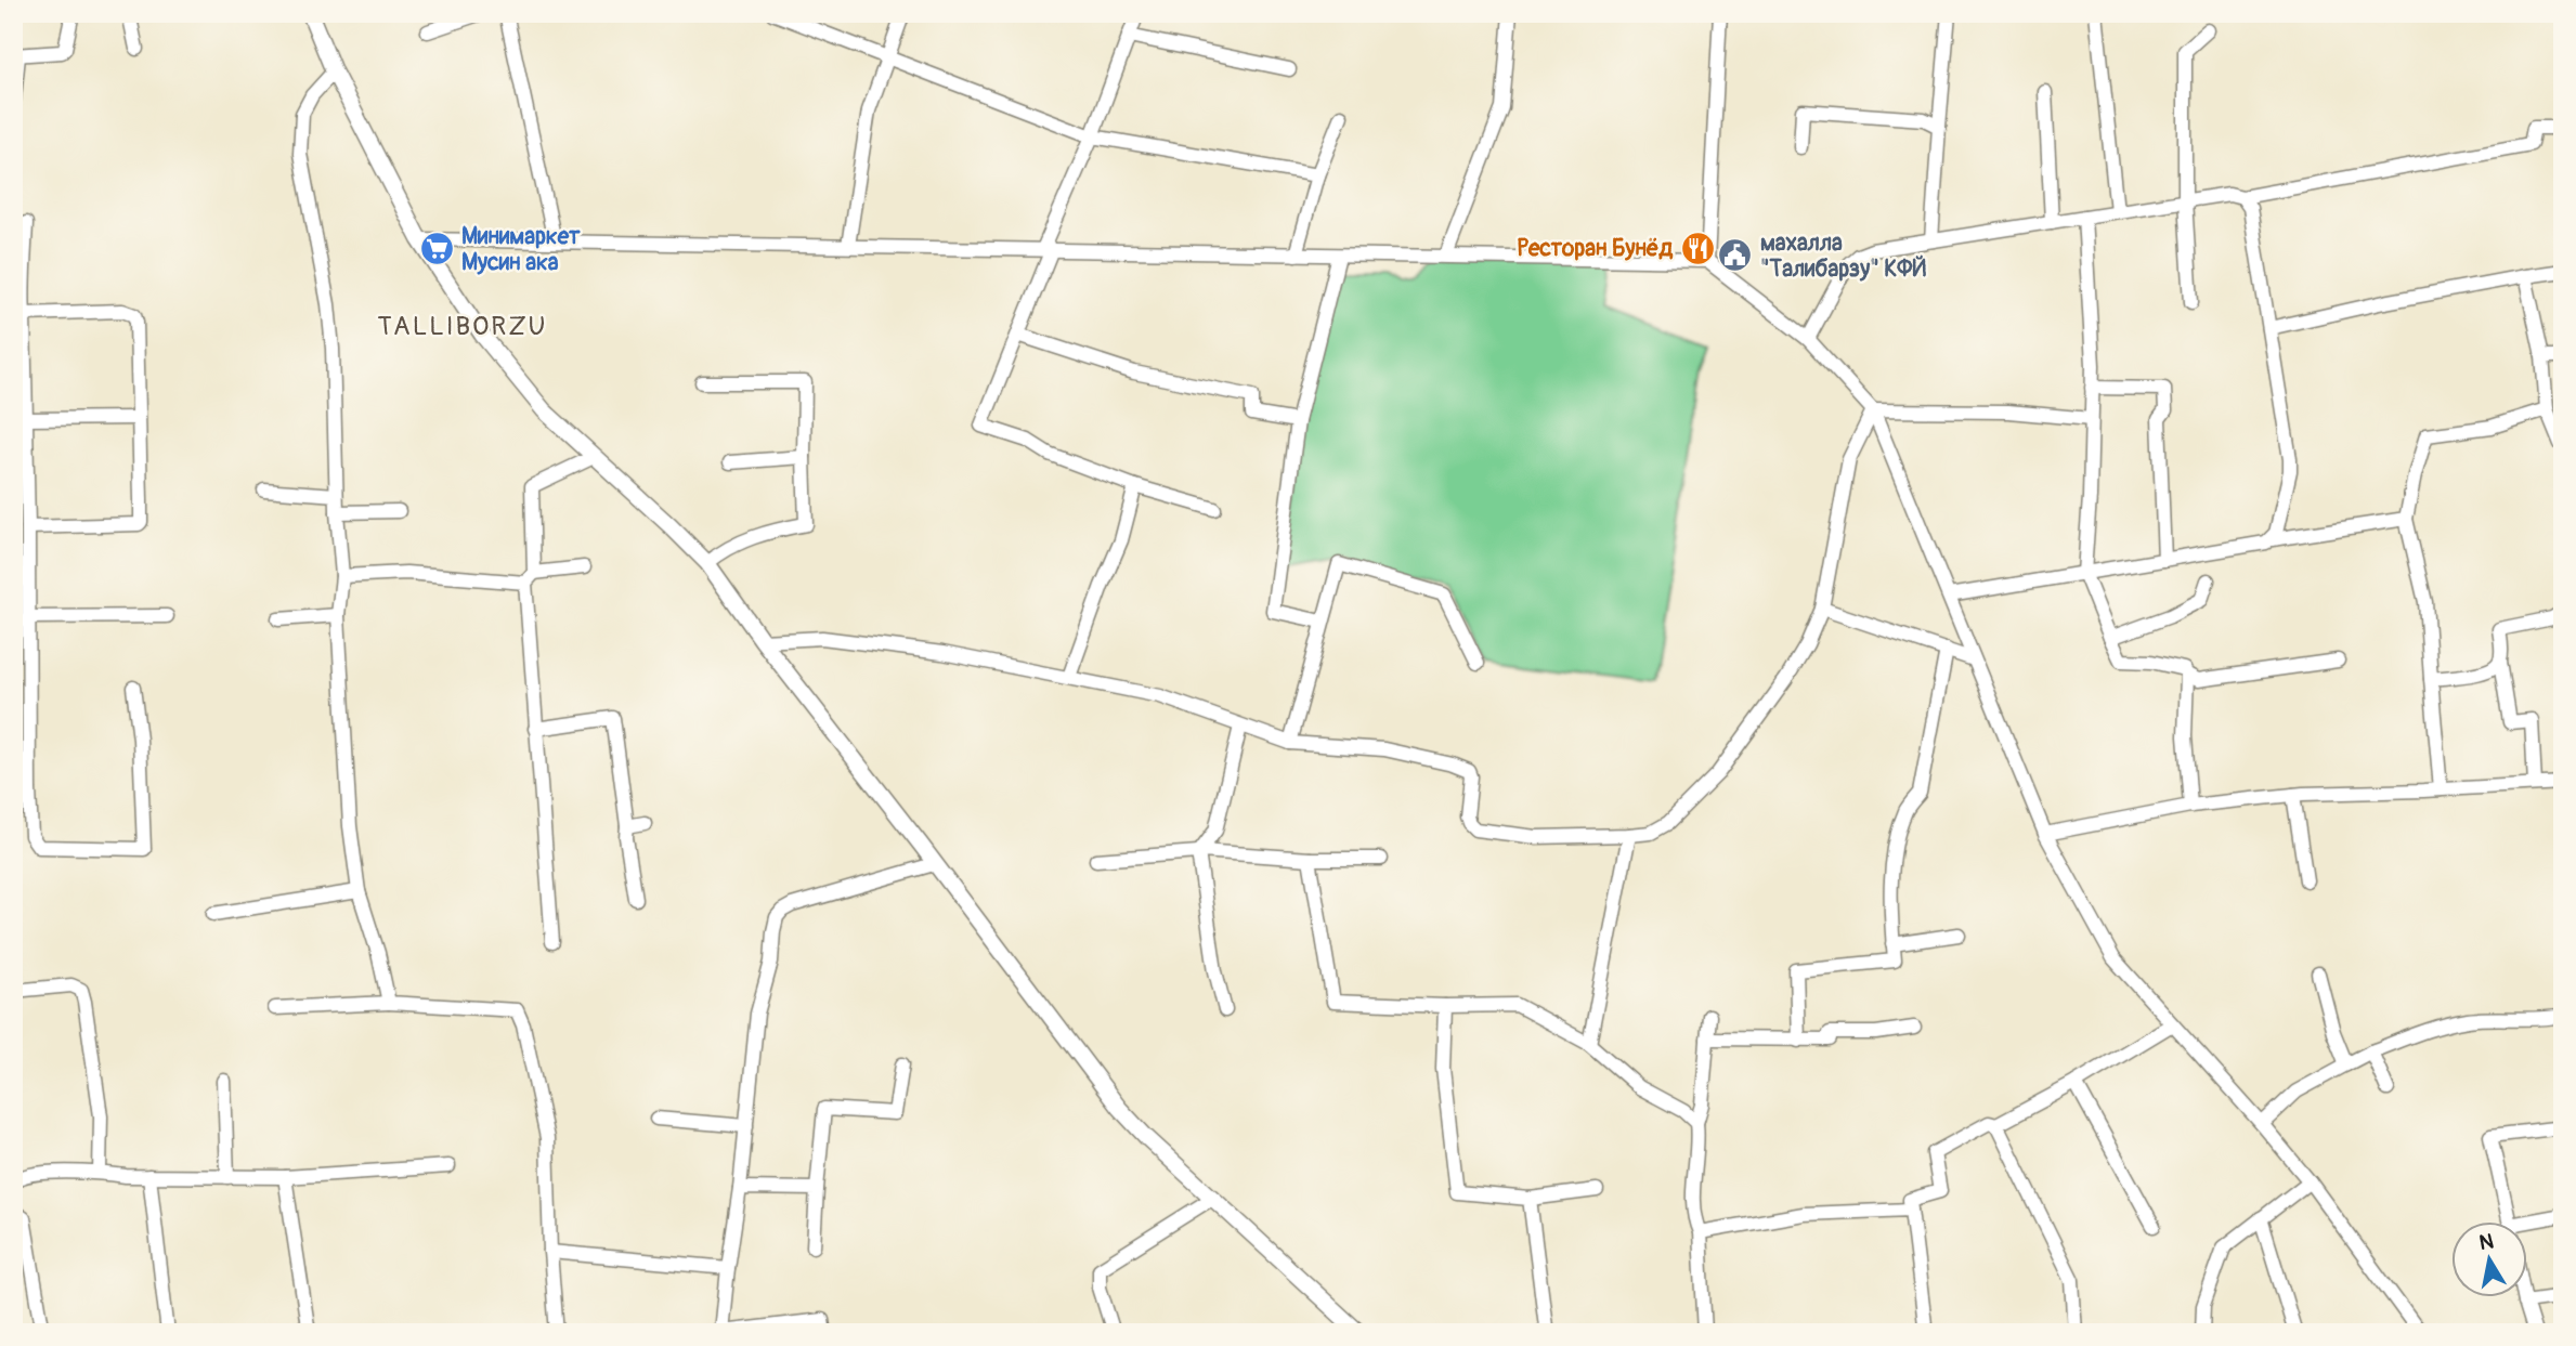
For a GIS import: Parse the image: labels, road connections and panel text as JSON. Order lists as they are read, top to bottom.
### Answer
{
  "districts": ["TALLIBORZU"],
  "places": {
    "restaurant": ["Ресторан Бунёд"],
    "supermarket": ["Минимаркет Мусин ака"],
    "public building": ["махалла \"Талибарзу\" КФЙ"]
  },
  "north": "top"
}
